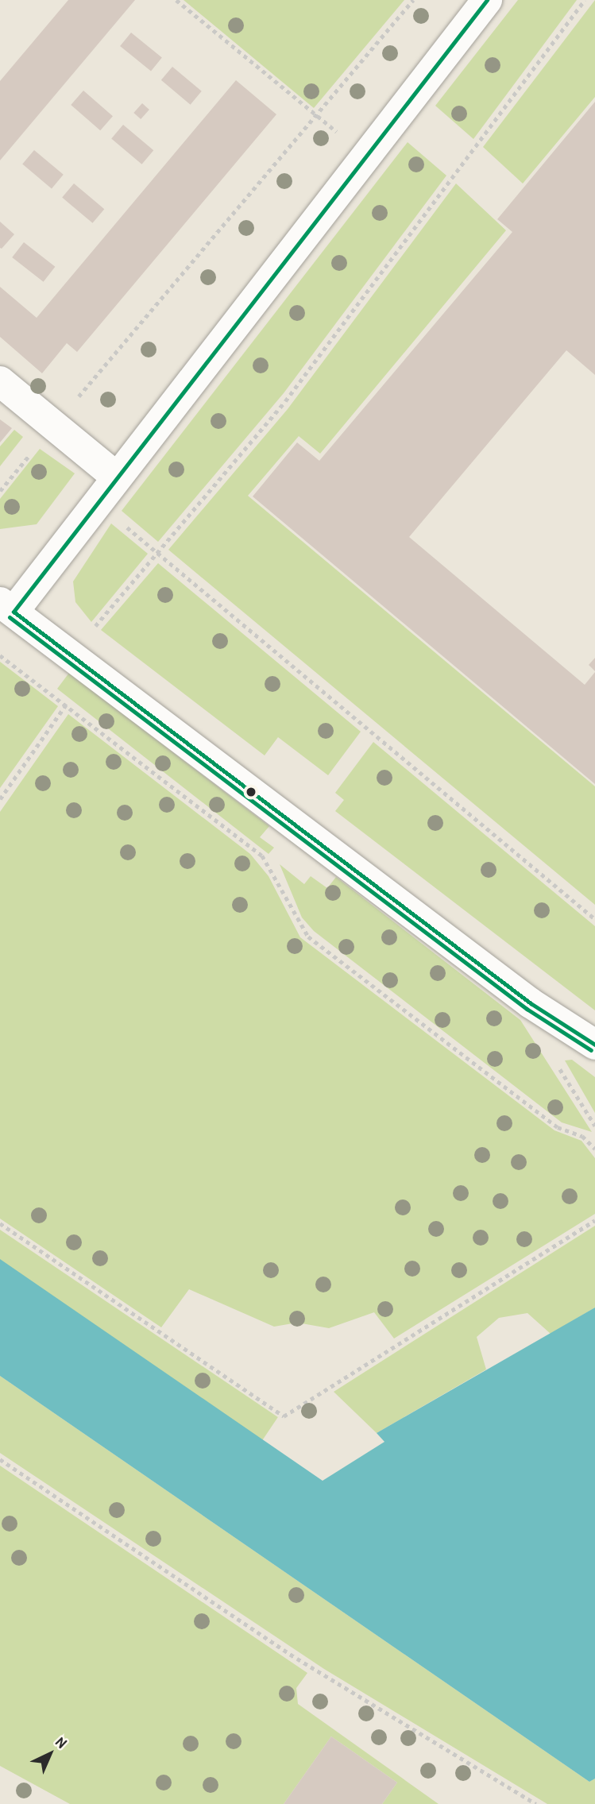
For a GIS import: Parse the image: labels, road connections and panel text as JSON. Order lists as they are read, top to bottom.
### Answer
{
  "north": "top right"
}
